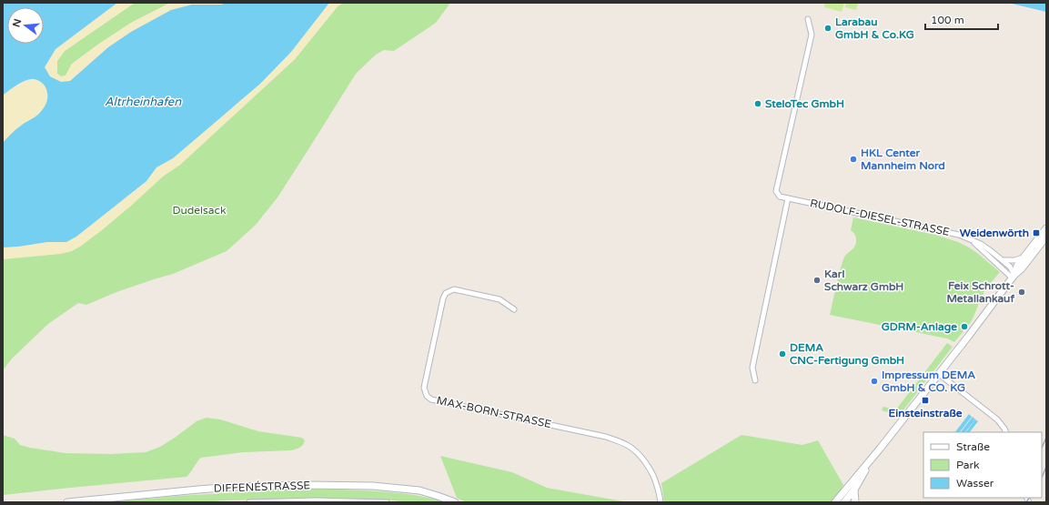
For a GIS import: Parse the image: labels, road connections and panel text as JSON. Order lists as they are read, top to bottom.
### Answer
{
  "streets": {
    "main road": ["DIFFENÉSTRASSE"],
    "street": ["RUDOLF-DIESEL-STRASSE", "MAX-BORN-STRASSE"]
  },
  "water": ["Altrheinhafen"],
  "parks": ["Dudelsack"],
  "places": {
    "other": [
      "Larabau GmbH & Co.KG",
      "SteloTec GmbH",
      "HKL Center Mannheim Nord",
      "Karl Schwarz GmbH",
      "Feix Schrott- Metallankauf",
      "GDRM-Anlage",
      "DEMA CNC-Fertigung GmbH",
      "Impressum DEMA GmbH & CO. KG"
    ],
    "transit": ["Weidenwörth", "Einsteinstraße"]
  },
  "legend": ["Straße", "Park", "Wasser"],
  "scale_bar": "100 m",
  "north": "left"
}
